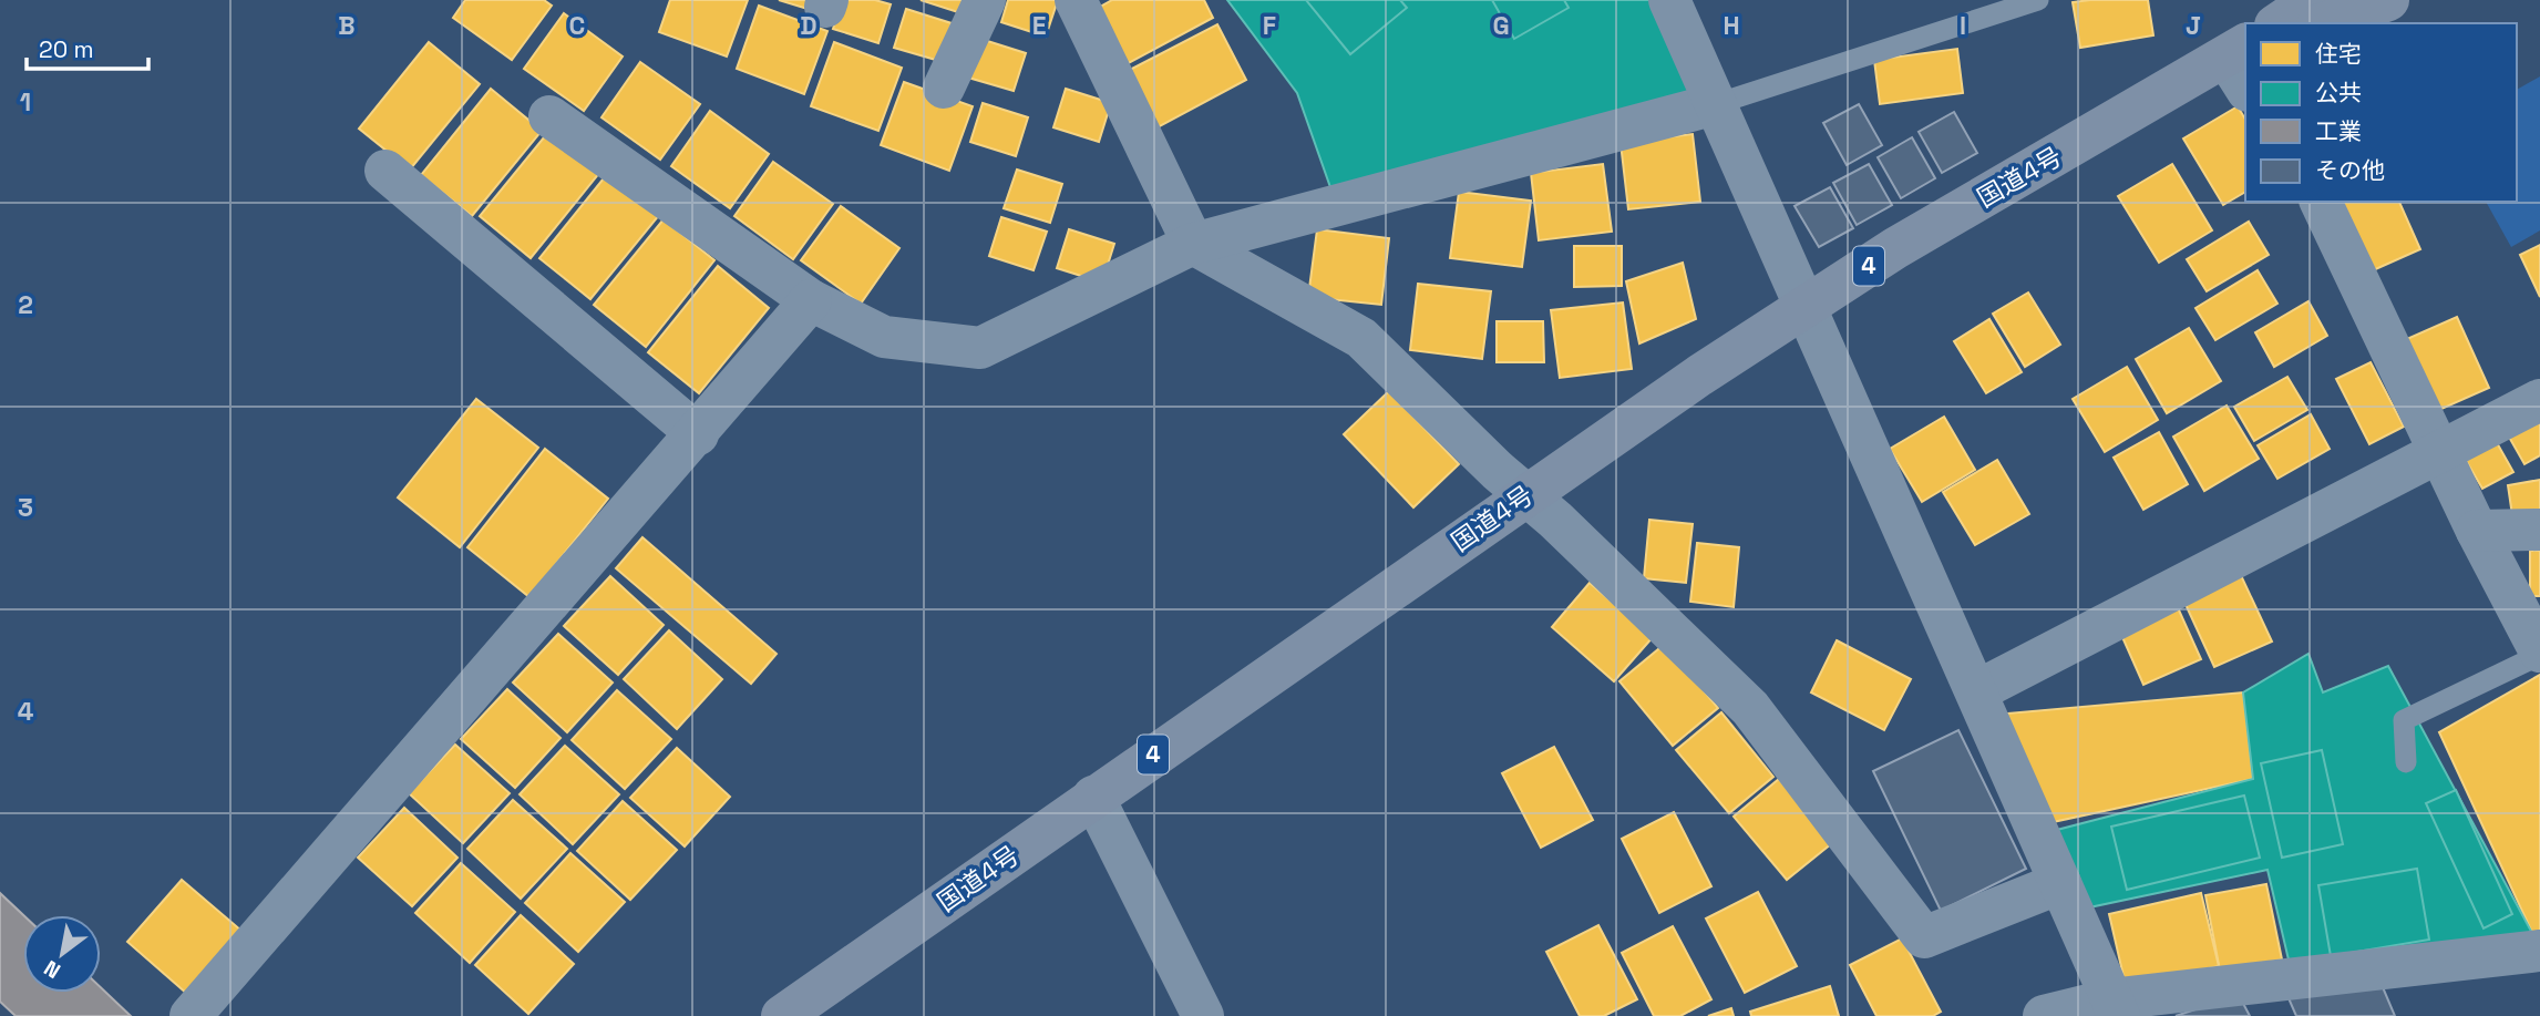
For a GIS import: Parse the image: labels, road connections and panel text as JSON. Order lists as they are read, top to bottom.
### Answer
{
  "streets": {
    "highway": ["国道4号", "4"]
  },
  "legend": [
    "住宅",
    "公共",
    "工業",
    "その他"
  ],
  "scale_bar": "20 m",
  "north": "bottom left",
  "grid": {
    "columns": [
      "B",
      "C",
      "D",
      "E",
      "F",
      "G",
      "H",
      "I",
      "J"
    ],
    "rows": [
      "1",
      "2",
      "3",
      "4"
    ]
  }
}
